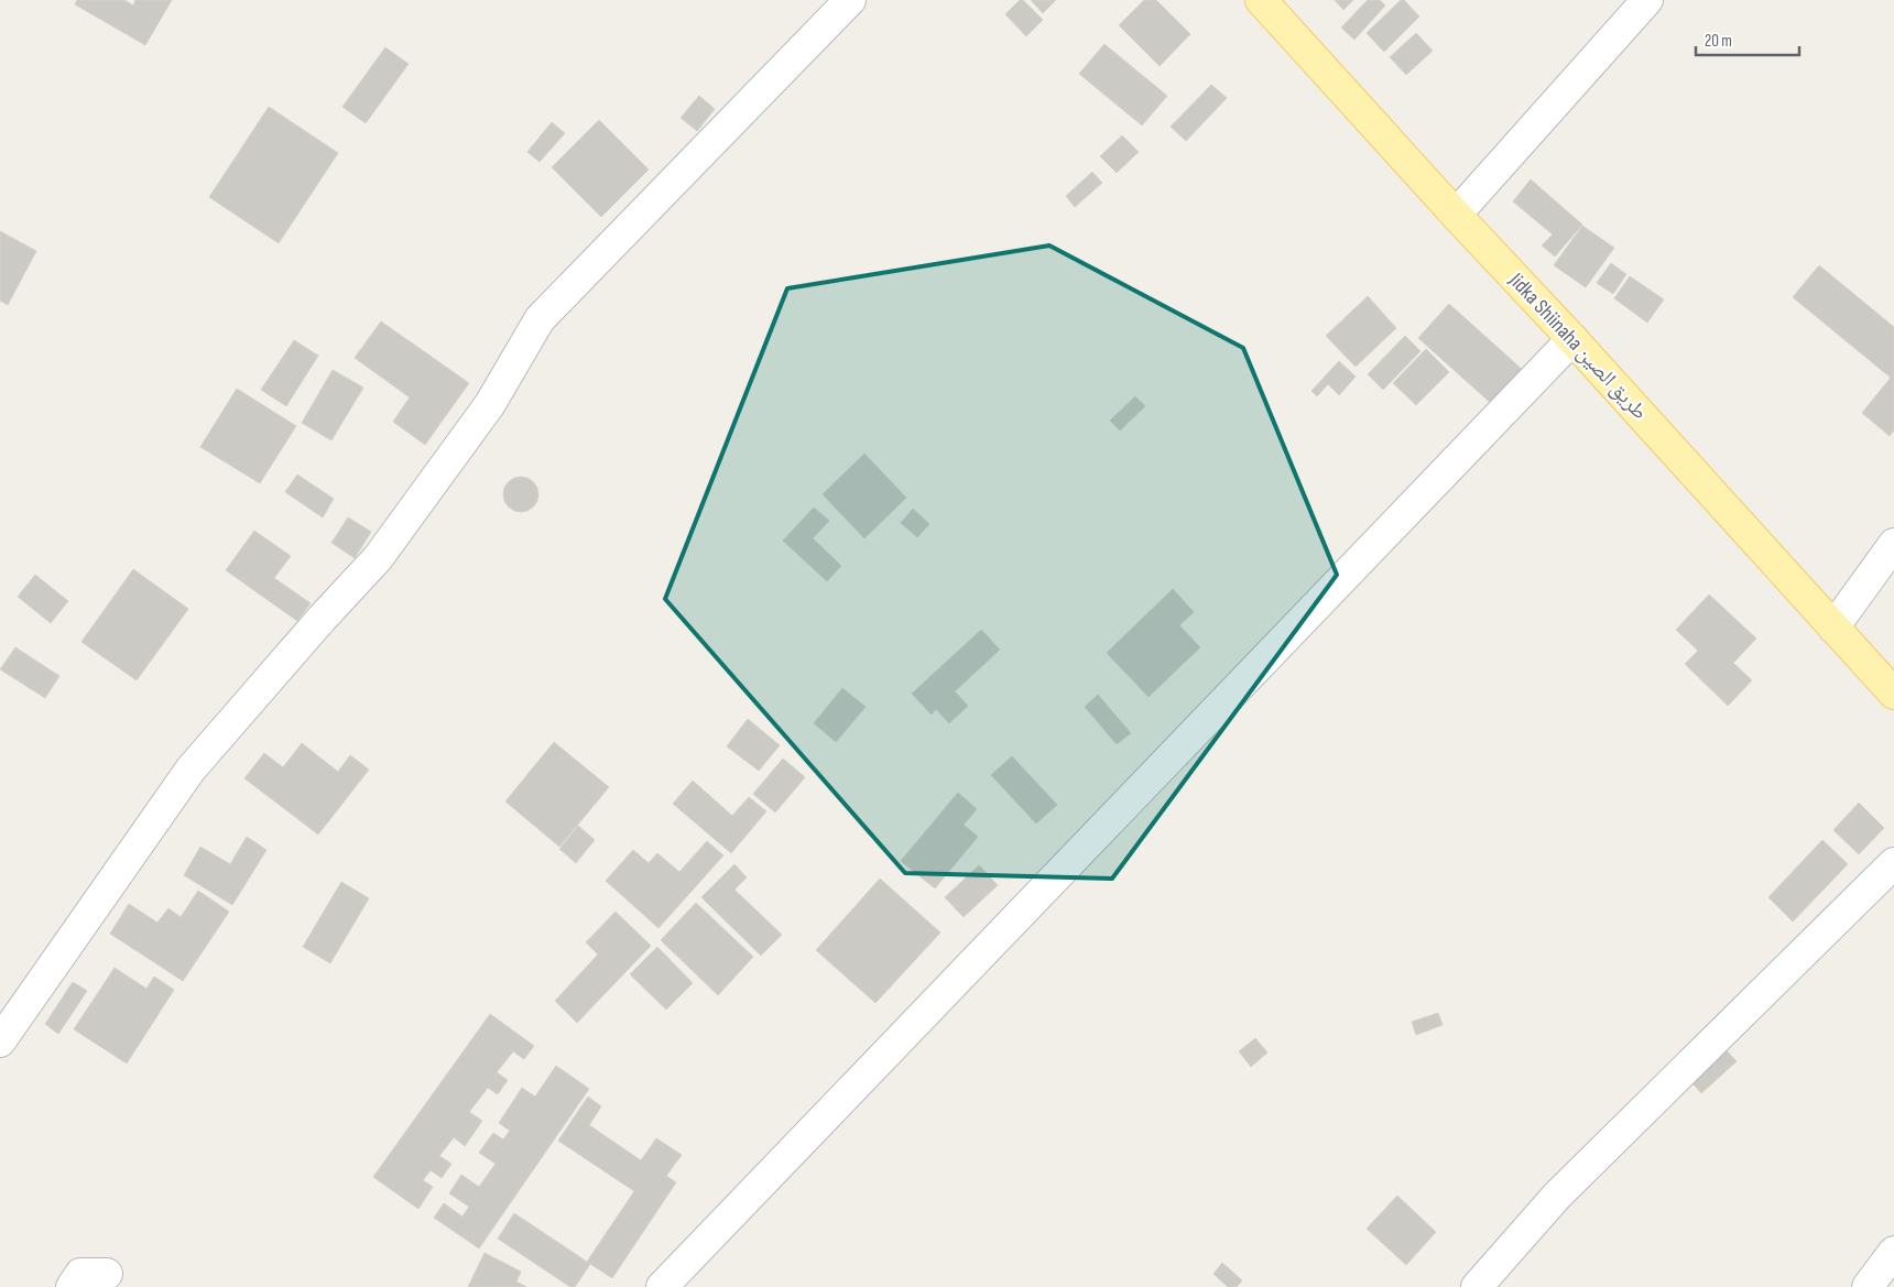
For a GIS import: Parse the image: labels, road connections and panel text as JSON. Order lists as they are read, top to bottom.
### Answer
{
  "streets": {
    "main road": ["Jidka Shiinaha طريق الصين"]
  },
  "scale_bar": "20 m"
}
